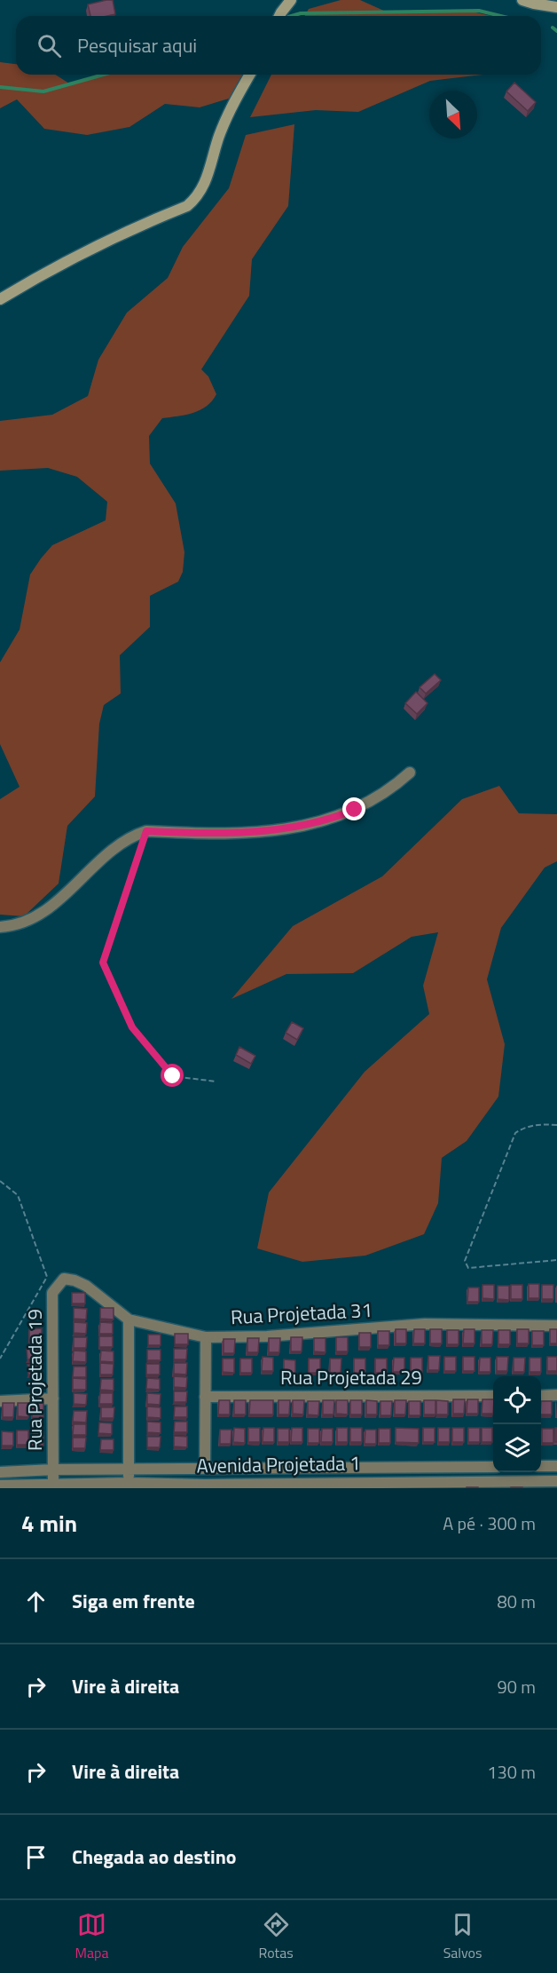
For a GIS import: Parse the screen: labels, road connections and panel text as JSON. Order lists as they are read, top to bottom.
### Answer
{
  "streets": {
    "street": [
      "Rua Projetada 31",
      "Rua Projetada 29",
      "Rua Projetada 19",
      "Avenida Projetada 1"
    ]
  },
  "crossings": [
    ["Rua Projetada 31", "Rua Projetada 19"],
    ["Rua Projetada 19", "Avenida Projetada 1"]
  ],
  "north": "bottom right",
  "page": {
    "search": "Pesquisar aqui",
    "heading": ["4 min", "A pé · 300 m"],
    "list": [
      ["Siga em frente", "80 m"],
      ["Vire à direita", "90 m"],
      ["Vire à direita", "130 m"],
      "Chegada ao destino"
    ],
    "nav": ["Mapa", "Rotas", "Salvos"]
  }
}
